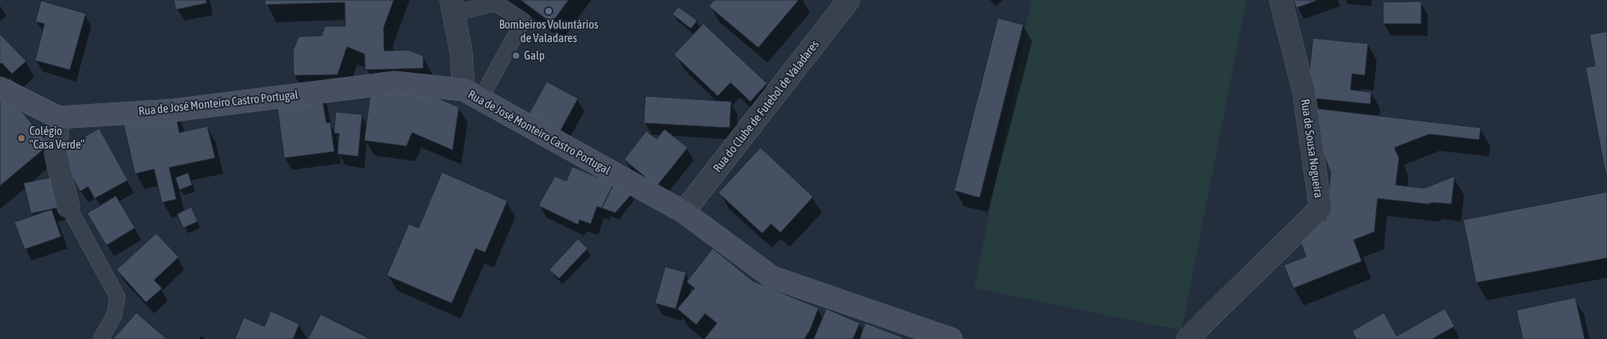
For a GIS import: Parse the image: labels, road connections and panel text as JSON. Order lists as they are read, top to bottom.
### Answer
{
  "streets": {
    "main road": ["Rua de José Monteiro Castro Portugal"],
    "street": ["Rua do Clube de Futebol de Valadares", "Rua de Sousa Nogueira"]
  },
  "crossings": [
    ["Rua de José Monteiro Castro Portugal", "Rua do Clube de Futebol de Valadares"]
  ],
  "places": ["Bombeiros Voluntários de Valadares", "Galp", "Colégio \"Casa Verde\""]
}
